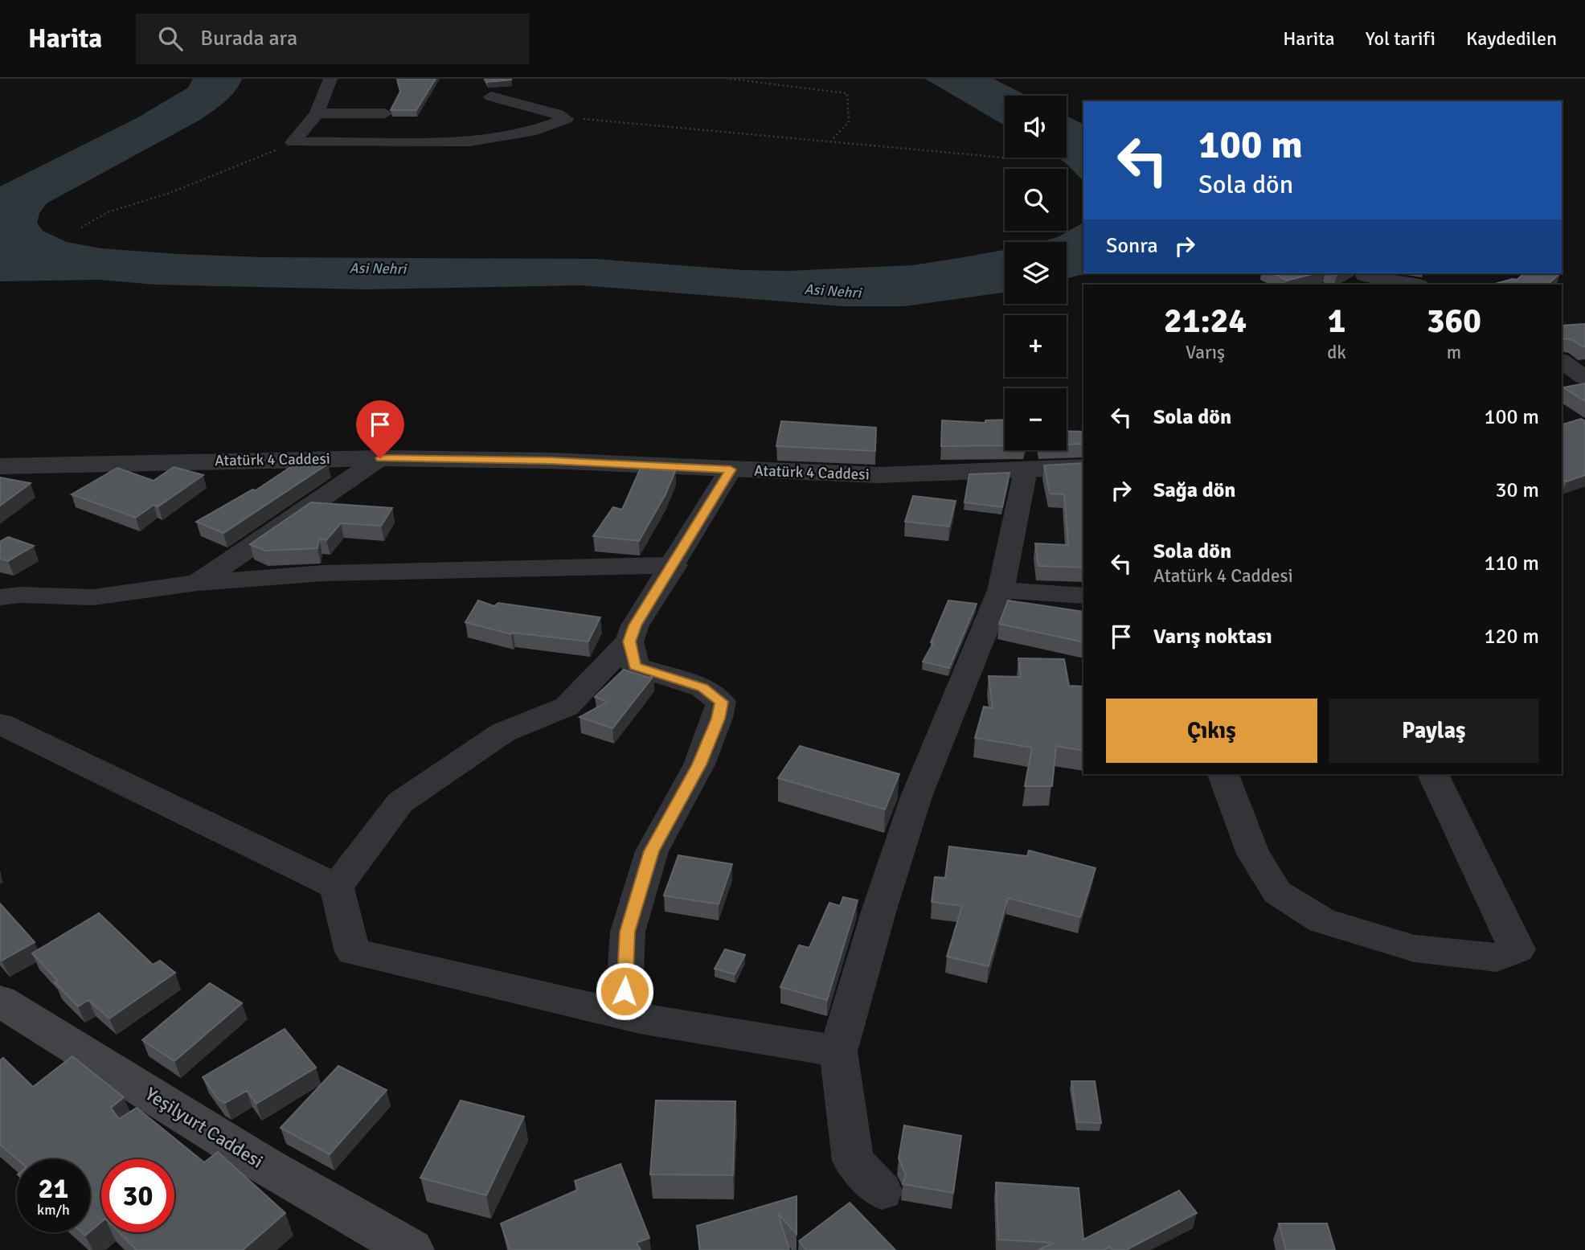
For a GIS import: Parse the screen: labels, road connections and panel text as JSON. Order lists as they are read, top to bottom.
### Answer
{
  "streets": {
    "main road": ["Yeşilyurt Caddesi"],
    "street": ["Atatürk 4 Caddesi"]
  },
  "water": ["Asi Nehri"],
  "page": {
    "header": "Harita",
    "search": "Burada ara",
    "nav": ["Harita", "Yol tarifi", "Kaydedilen"],
    "map_buttons": ["+", "−"],
    "turn": ["100 m", "Sola dön"],
    "then": "Sonra",
    "eta": [
      "21:24",
      "Varış",
      "1",
      "dk",
      "360",
      "m"
    ],
    "list": [
      {
        "name": "Sola dön",
        "value": "100 m"
      },
      {
        "name": "Sağa dön",
        "value": "30 m"
      },
      {
        "name": "Sola dön",
        "note": "Atatürk 4 Caddesi",
        "value": "110 m"
      },
      {
        "name": "Varış noktası",
        "value": "120 m"
      }
    ],
    "buttons": ["Çıkış", "Paylaş"],
    "speed": "21 km/h",
    "limit": "30"
  }
}
